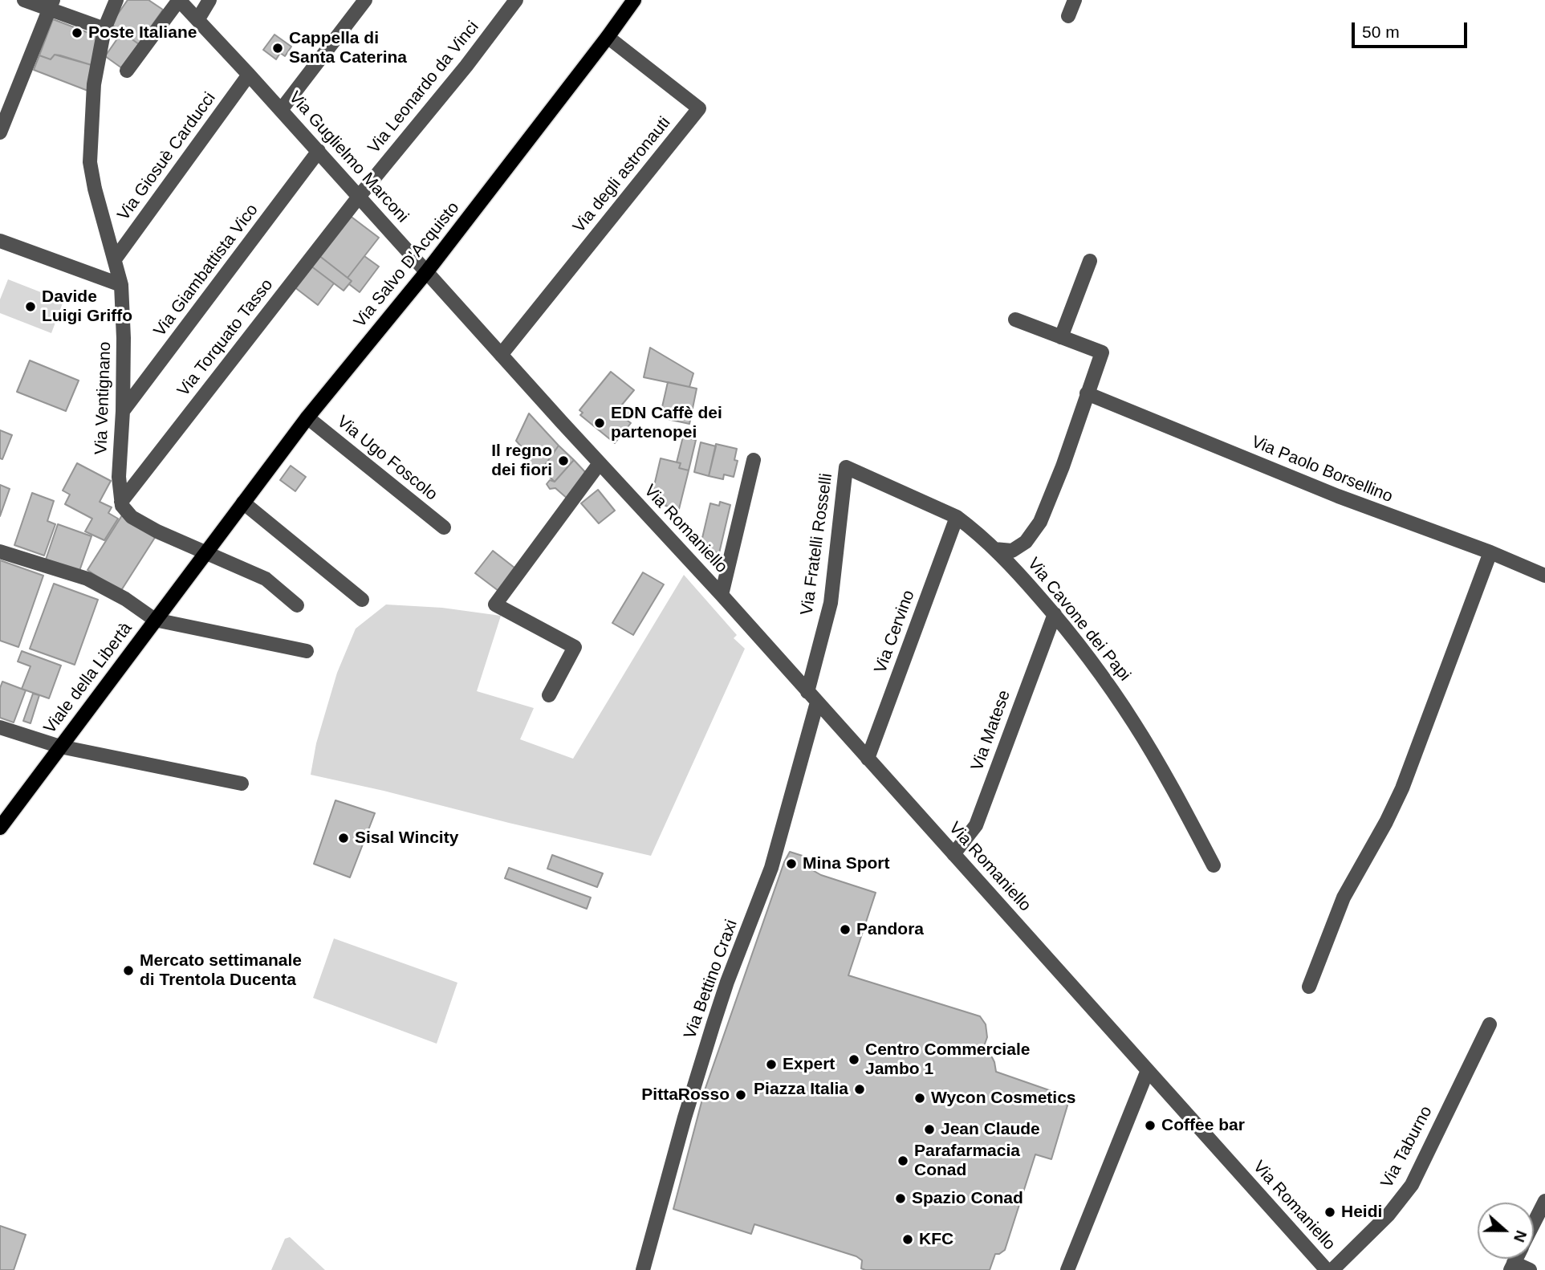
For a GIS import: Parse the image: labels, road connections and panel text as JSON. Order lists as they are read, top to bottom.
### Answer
{
  "streets": {
    "main road": ["Via Salvo D'Acquisto", "Viale della Libertà"],
    "street": [
      "Via Leonardo da Vinci",
      "Via Giosuè Carducci",
      "Via Guglielmo Marconi",
      "Via degli astronauti",
      "Via Giambattista Vico",
      "Via Torquato Tasso",
      "Via Ventignano",
      "Via Ugo Foscolo",
      "Via Paolo Borsellino",
      "Via Romaniello",
      "Via Fratelli Rosselli",
      "Via Cavone dei Papi",
      "Via Cervino",
      "Via Matese",
      "Via Bettino Craxi",
      "Via Taburno"
    ]
  },
  "crossings": [
    ["Via Leonardo da Vinci", "Via Guglielmo Marconi"],
    ["Via Leonardo da Vinci", "Via Torquato Tasso"],
    ["Via Giosuè Carducci", "Via Guglielmo Marconi"],
    ["Via Giosuè Carducci", "Via Ventignano"],
    ["Via Guglielmo Marconi", "Via degli astronauti"],
    ["Via Guglielmo Marconi", "Via Salvo D'Acquisto"],
    ["Via Guglielmo Marconi", "Via Giambattista Vico"],
    ["Via Guglielmo Marconi", "Via Torquato Tasso"],
    ["Via Guglielmo Marconi", "Via Romaniello"],
    ["Via degli astronauti", "Via Salvo D'Acquisto"],
    ["Via Salvo D'Acquisto", "Via Ugo Foscolo"],
    ["Via Salvo D'Acquisto", "Viale della Libertà"],
    ["Via Giambattista Vico", "Via Ventignano"],
    ["Via Torquato Tasso", "Via Ventignano"],
    ["Via Romaniello", "Via Fratelli Rosselli"],
    ["Via Romaniello", "Via Cervino"],
    ["Via Romaniello", "Via Matese"],
    ["Via Romaniello", "Via Bettino Craxi"],
    ["Via Romaniello", "Via Taburno"],
    ["Via Fratelli Rosselli", "Via Cavone dei Papi"],
    ["Via Fratelli Rosselli", "Via Bettino Craxi"],
    ["Via Cavone dei Papi", "Via Cervino"],
    ["Via Cavone dei Papi", "Via Matese"]
  ],
  "places": [
    "Poste Italiane",
    "Cappella di Santa Caterina",
    "Davide Luigi Griffo",
    "EDN Caffè dei partenopei",
    "Il regno dei fiori",
    "Sisal Wincity",
    "Mina Sport",
    "Pandora",
    "Mercato settimanale di Trentola Ducenta",
    "Centro Commerciale Jambo 1",
    "Expert",
    "Piazza Italia",
    "PittaRosso",
    "Wycon Cosmetics",
    "Coffee bar",
    "Jean Claude",
    "Parafarmacia Conad",
    "Spazio Conad",
    "Heidi",
    "KFC"
  ],
  "scale_bar": "50 m",
  "north": "right"
}
